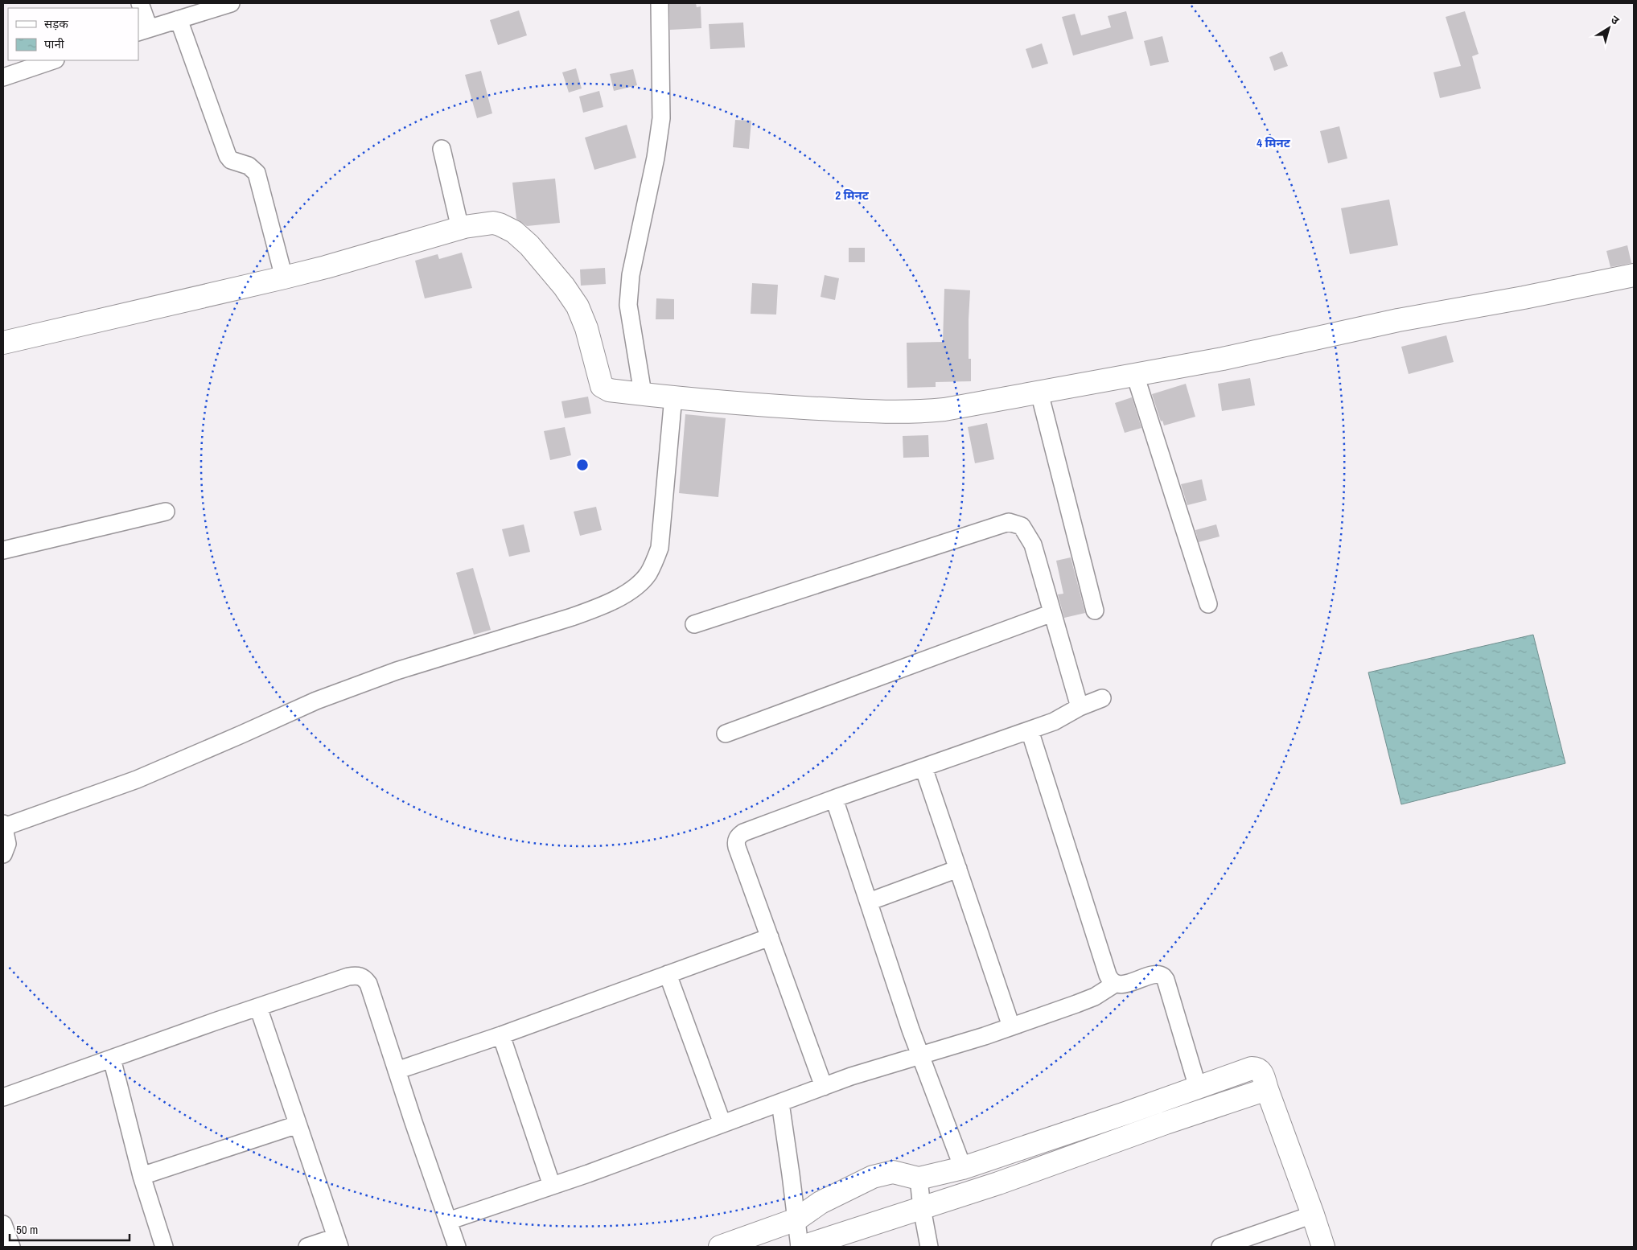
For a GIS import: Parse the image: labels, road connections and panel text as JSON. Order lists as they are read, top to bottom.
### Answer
{
  "legend": ["सड़क", "पानी"],
  "scale_bar": "50 m",
  "north": "top right",
  "rings": ["4 मिनट", "2 मिनट"]
}
